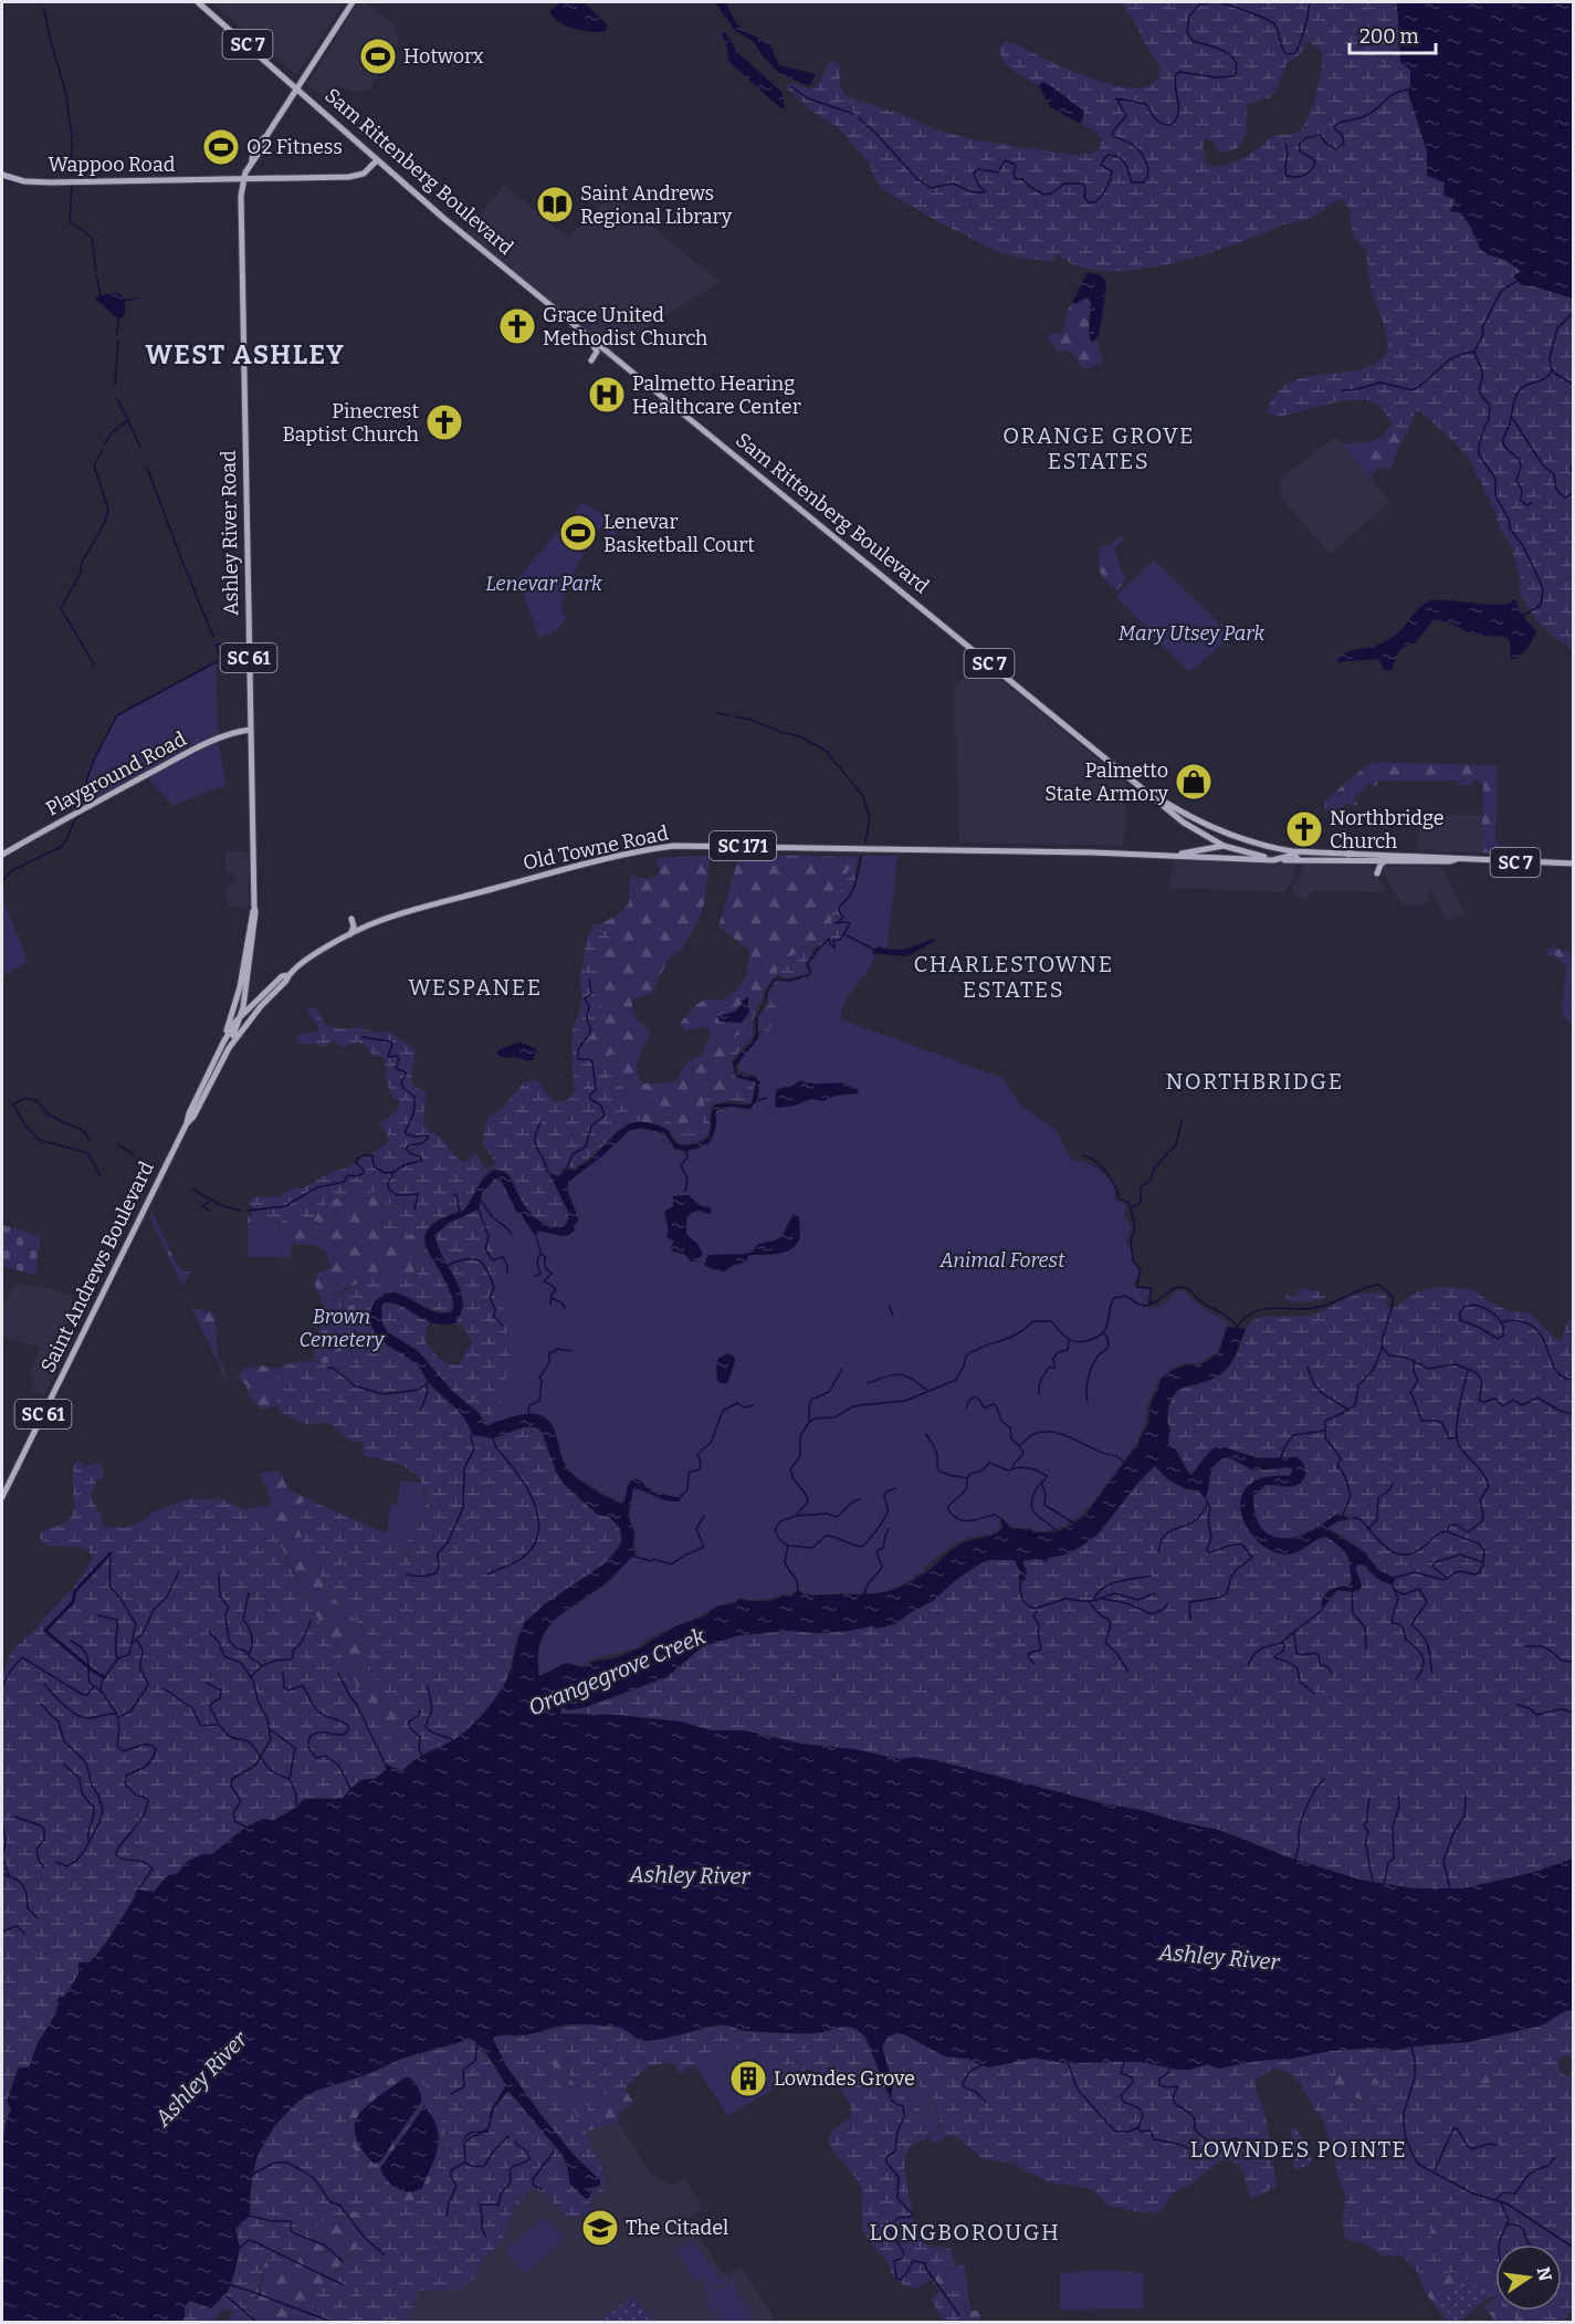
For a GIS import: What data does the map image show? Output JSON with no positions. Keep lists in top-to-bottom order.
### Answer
{
  "streets": {
    "main road": [
      "SC 7",
      "Wappoo Road",
      "Sam Rittenberg Boulevard",
      "Ashley River Road",
      "SC 61",
      "Playground Road",
      "SC 171",
      "Old Towne Road",
      "Saint Andrews Boulevard"
    ]
  },
  "crossings": [
    ["Wappoo Road", "Sam Rittenberg Boulevard"],
    ["Wappoo Road", "Ashley River Road"],
    ["Sam Rittenberg Boulevard", "Ashley River Road"],
    ["Sam Rittenberg Boulevard", "Old Towne Road"],
    ["Ashley River Road", "Playground Road"],
    ["Ashley River Road", "SC 171"],
    ["Ashley River Road", "Saint Andrews Boulevard"],
    ["SC 171", "Old Towne Road"],
    ["SC 171", "Saint Andrews Boulevard"],
    ["Old Towne Road", "Saint Andrews Boulevard"]
  ],
  "districts": [
    "WEST ASHLEY",
    "ORANGE GROVE ESTATES",
    "CHARLESTOWNE ESTATES",
    "WESPANEE",
    "NORTHBRIDGE",
    "LOWNDES POINTE",
    "LONGBOROUGH"
  ],
  "water": ["Orangegrove Creek", "Ashley River"],
  "parks": [
    "Lenevar Park",
    "Mary Utsey Park",
    "Animal Forest",
    "Brown Cemetery"
  ],
  "places": {
    "sports": ["Hotworx", "O2 Fitness", "Lenevar Basketball Court"],
    "library": ["Saint Andrews Regional Library"],
    "church": ["Grace United Methodist Church", "Pinecrest Baptist Church", "Northbridge Church"],
    "hospital": ["Palmetto Hearing Healthcare Center"],
    "shop": ["Palmetto State Armory"],
    "building": ["Lowndes Grove"],
    "school or university": ["The Citadel"]
  },
  "scale_bar": "200 m",
  "north": "right"
}
